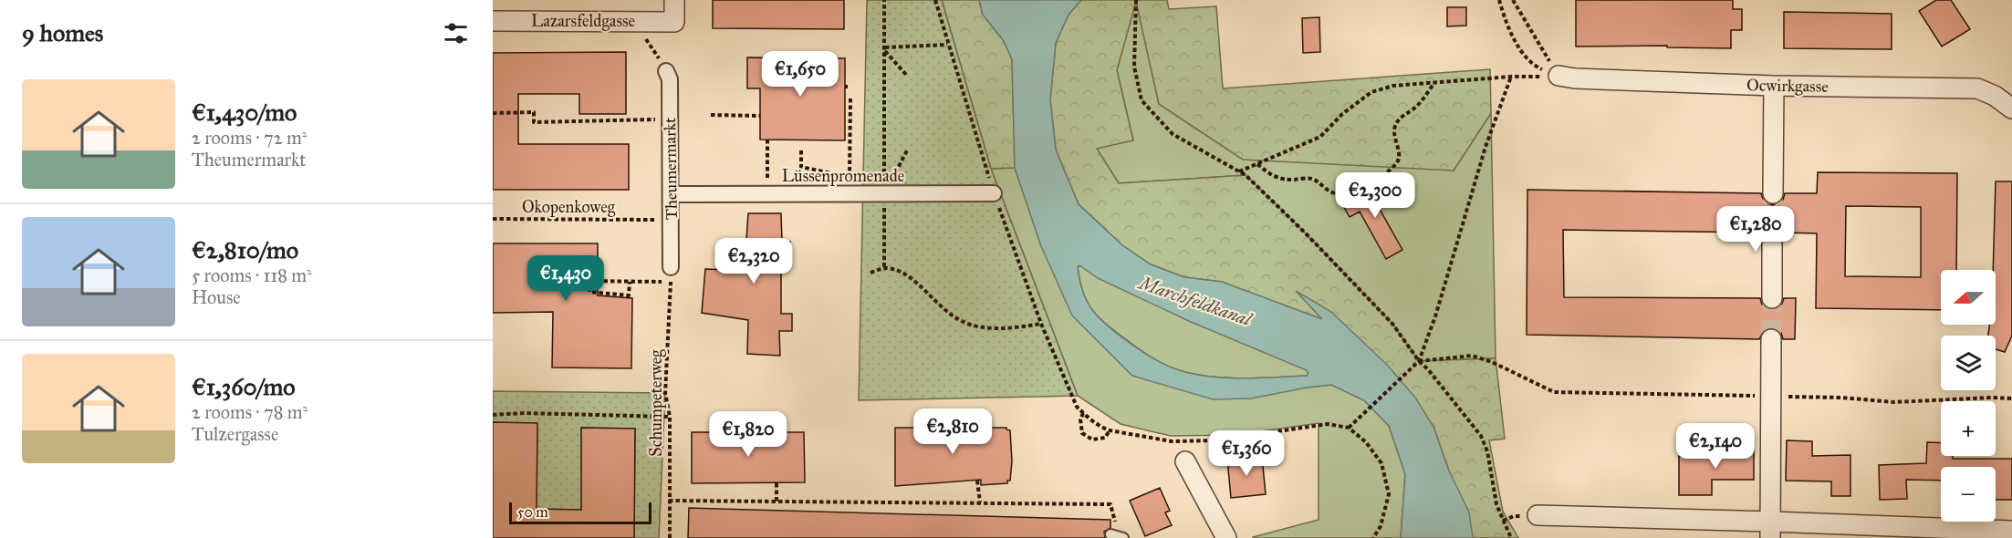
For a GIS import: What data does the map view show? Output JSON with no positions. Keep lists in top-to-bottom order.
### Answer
{
  "streets": {
    "street": [
      "Lazarsfeldgasse",
      "Ocwirkgasse",
      "Theumermarkt",
      "Lüssenpromenade"
    ],
    "path": ["Okopenkoweg", "Schumpeterweg"]
  },
  "crossings": [
    ["Theumermarkt", "Lüssenpromenade"],
    ["Theumermarkt", "Schumpeterweg"]
  ],
  "water": ["Marchfeldkanal"],
  "scale_bar": "50 m",
  "north": "left",
  "page": {
    "heading": "9 homes",
    "price": [
      "€1,650",
      "€2,300",
      "€1,280",
      "€2,320",
      "€1,430",
      "€2,810",
      "€1,820",
      "€2,140",
      "€1,360"
    ],
    "list": [
      {
        "name": "€1,430/mo",
        "note": "2 rooms · 72 m² · Theumermarkt"
      },
      {
        "name": "€2,810/mo",
        "note": "5 rooms · 118 m² · House"
      },
      {
        "name": "€1,360/mo",
        "note": "2 rooms · 78 m² · Tulzergasse"
      }
    ],
    "map_buttons": ["+", "−"],
    "scale": "50 m"
  }
}
